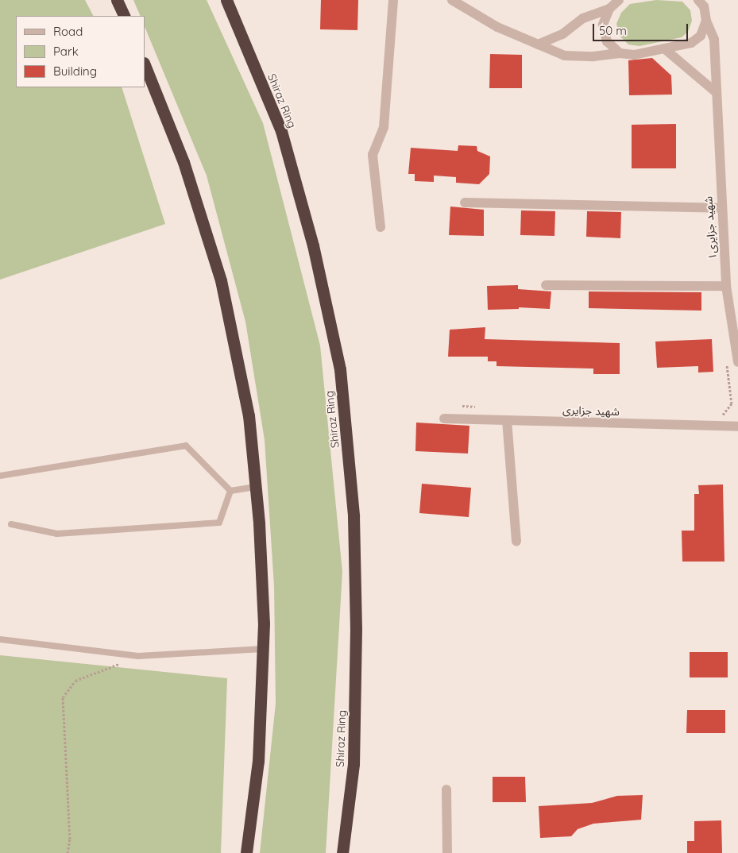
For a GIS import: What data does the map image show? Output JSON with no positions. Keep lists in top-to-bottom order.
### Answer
{
  "streets": {
    "highway": ["Shiraz Ring"],
    "street": ["شهید جزایری۱", "شهید جزایری"]
  },
  "legend": ["Road", "Park", "Building"],
  "scale_bar": "50 m"
}
